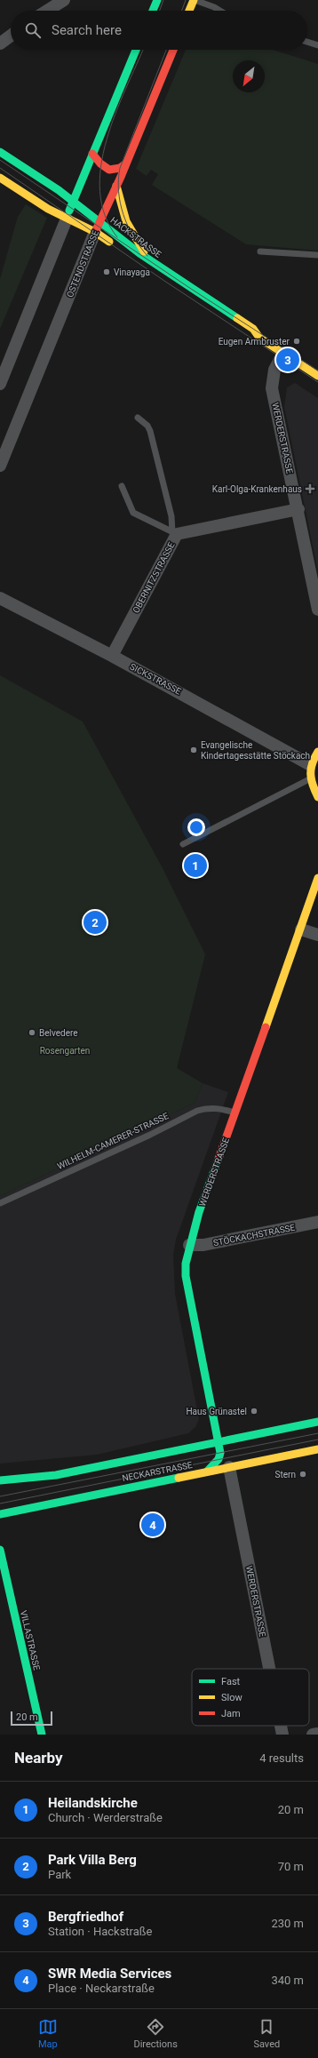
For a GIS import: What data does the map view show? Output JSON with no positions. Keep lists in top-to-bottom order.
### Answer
{
  "streets": {
    "street": [
      "HACKSTRASSE",
      "OSTENDSTRASSE",
      "WERDERSTRASSE",
      "OBERNITZSTRASSE",
      "SICKSTRASSE",
      "STÖCKACHSTRASSE",
      "NECKARSTRASSE",
      "VILLASTRASSE"
    ],
    "lane": ["WILHELM-CAMERER-STRASSE"]
  },
  "crossings": [
    ["HACKSTRASSE", "OSTENDSTRASSE"],
    ["HACKSTRASSE", "WERDERSTRASSE"],
    ["WERDERSTRASSE", "OBERNITZSTRASSE"],
    ["WERDERSTRASSE", "WILHELM-CAMERER-STRASSE"],
    ["WERDERSTRASSE", "STÖCKACHSTRASSE"],
    ["WERDERSTRASSE", "NECKARSTRASSE"],
    ["OBERNITZSTRASSE", "SICKSTRASSE"]
  ],
  "parks": ["Rosengarten"],
  "places": {
    "other": [
      "Vinayaga",
      "Eugen Armbruster",
      "Evangelische Kindertagesstätte Stöckach",
      "Belvedere",
      "Haus Grünastel",
      "Stern"
    ],
    "health": ["Karl-Olga-Krankenhaus"]
  },
  "legend": ["Fast", "Slow", "Jam"],
  "scale_bar": "20 m",
  "north": "bottom left",
  "page": {
    "search": "Search here",
    "pins": [
      "3",
      "1",
      "2",
      "4"
    ],
    "scale": "20 m",
    "heading": ["Nearby", "4 results"],
    "list": [
      {
        "mark": "1",
        "name": "Heilandskirche",
        "note": "Church · Werderstraße",
        "value": "20 m"
      },
      {
        "mark": "2",
        "name": "Park Villa Berg",
        "note": "Park",
        "value": "70 m"
      },
      {
        "mark": "3",
        "name": "Bergfriedhof",
        "note": "Station · Hackstraße",
        "value": "230 m"
      },
      {
        "mark": "4",
        "name": "SWR Media Services",
        "note": "Place · Neckarstraße",
        "value": "340 m"
      }
    ],
    "nav": ["Map", "Directions", "Saved"]
  }
}
